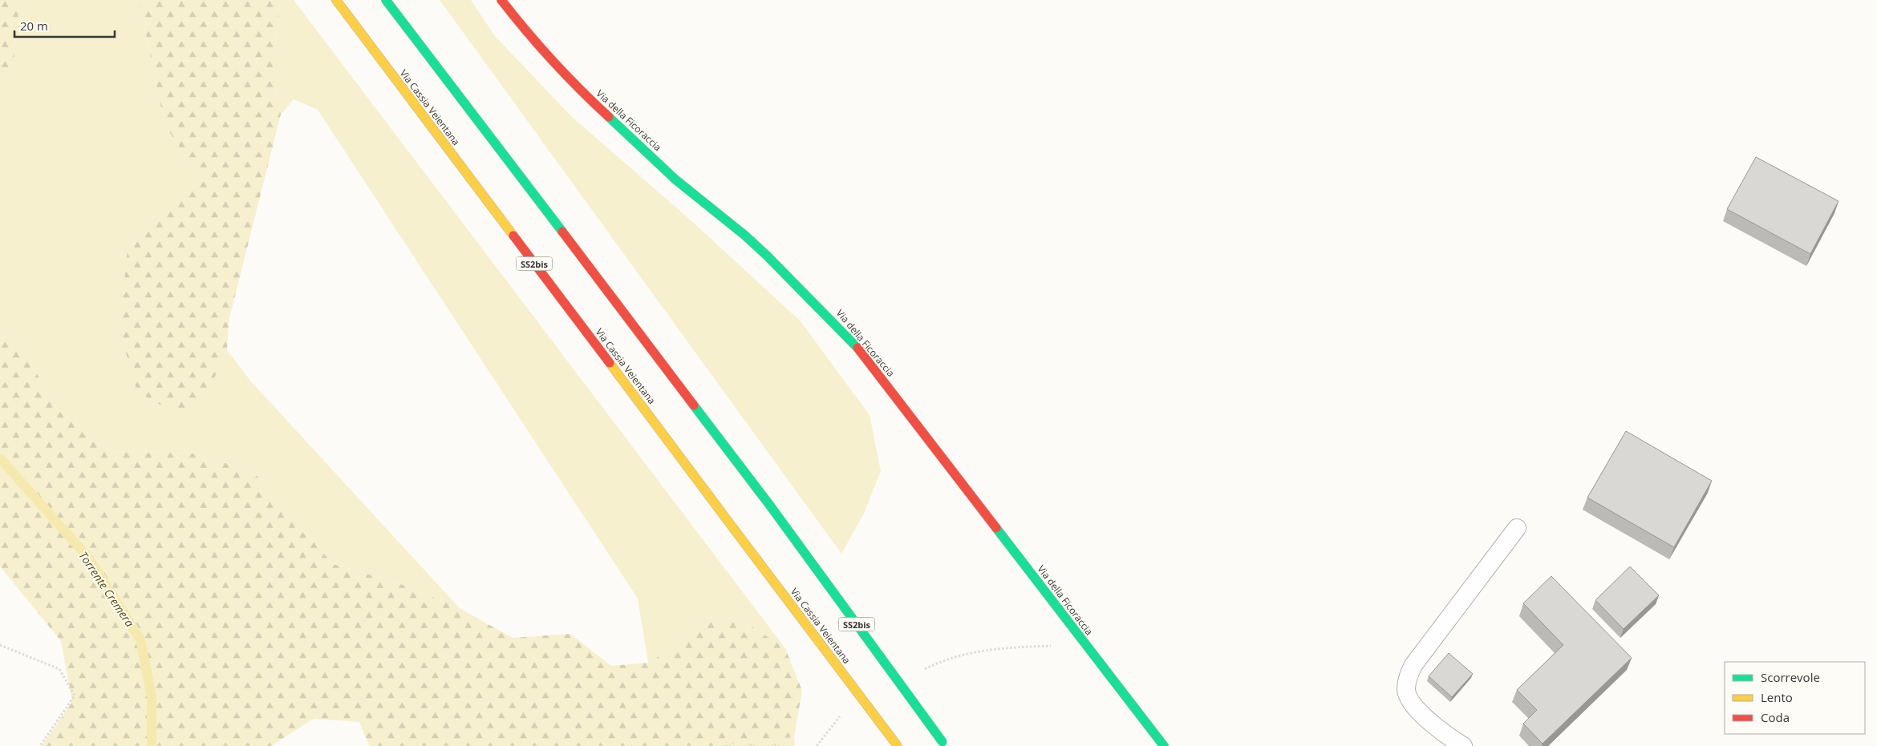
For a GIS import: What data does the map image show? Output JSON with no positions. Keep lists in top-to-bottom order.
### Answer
{
  "streets": {
    "main road": ["Via Cassia Veientana", "Via della Ficoraccia", "SS2bis"]
  },
  "water": ["Torrente Cremera"],
  "legend": ["Scorrevole", "Lento", "Coda"],
  "scale_bar": "20 m"
}
